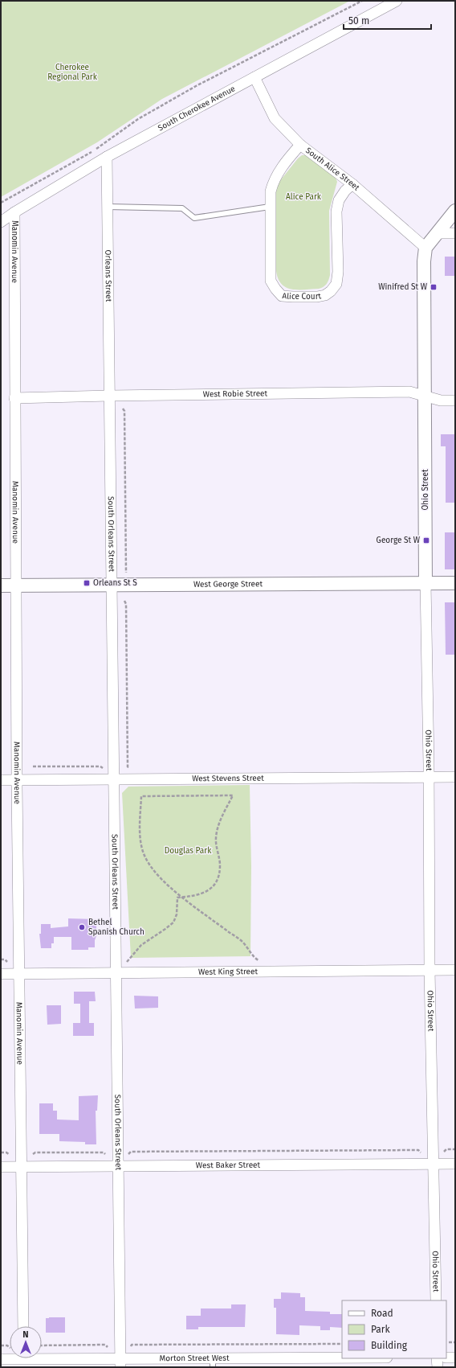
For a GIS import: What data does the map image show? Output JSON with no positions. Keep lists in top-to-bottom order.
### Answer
{
  "streets": {
    "street": [
      "South Cherokee Avenue",
      "South Alice Street",
      "Manomin Avenue",
      "Orleans Street",
      "Alice Court",
      "West Robie Street",
      "Ohio Street",
      "South Orleans Street",
      "West George Street",
      "West Stevens Street",
      "West King Street",
      "West Baker Street",
      "Morton Street West"
    ]
  },
  "crossings": [
    ["South Cherokee Avenue", "South Alice Street"],
    ["South Cherokee Avenue", "Manomin Avenue"],
    ["South Cherokee Avenue", "Orleans Street"],
    ["South Alice Street", "Alice Court"],
    ["South Alice Street", "Ohio Street"],
    ["Manomin Avenue", "West Robie Street"],
    ["Manomin Avenue", "West George Street"],
    ["Manomin Avenue", "West Stevens Street"],
    ["Manomin Avenue", "West King Street"],
    ["Manomin Avenue", "West Baker Street"],
    ["Orleans Street", "West Robie Street"],
    ["Orleans Street", "South Orleans Street"],
    ["West Robie Street", "Ohio Street"],
    ["West Robie Street", "South Orleans Street"],
    ["Ohio Street", "West George Street"],
    ["Ohio Street", "West Stevens Street"],
    ["Ohio Street", "West King Street"],
    ["Ohio Street", "West Baker Street"],
    ["South Orleans Street", "West George Street"],
    ["South Orleans Street", "West Stevens Street"],
    ["South Orleans Street", "West King Street"],
    ["South Orleans Street", "West Baker Street"],
    ["South Orleans Street", "Morton Street West"]
  ],
  "parks": ["Cherokee Regional Park", "Alice Park", "Douglas Park"],
  "places": {
    "transit": ["Winifred St W", "George St W", "Orleans St S"],
    "other": ["Bethel Spanish Church"]
  },
  "legend": ["Road", "Park", "Building"],
  "scale_bar": "50 m",
  "north": "top"
}
